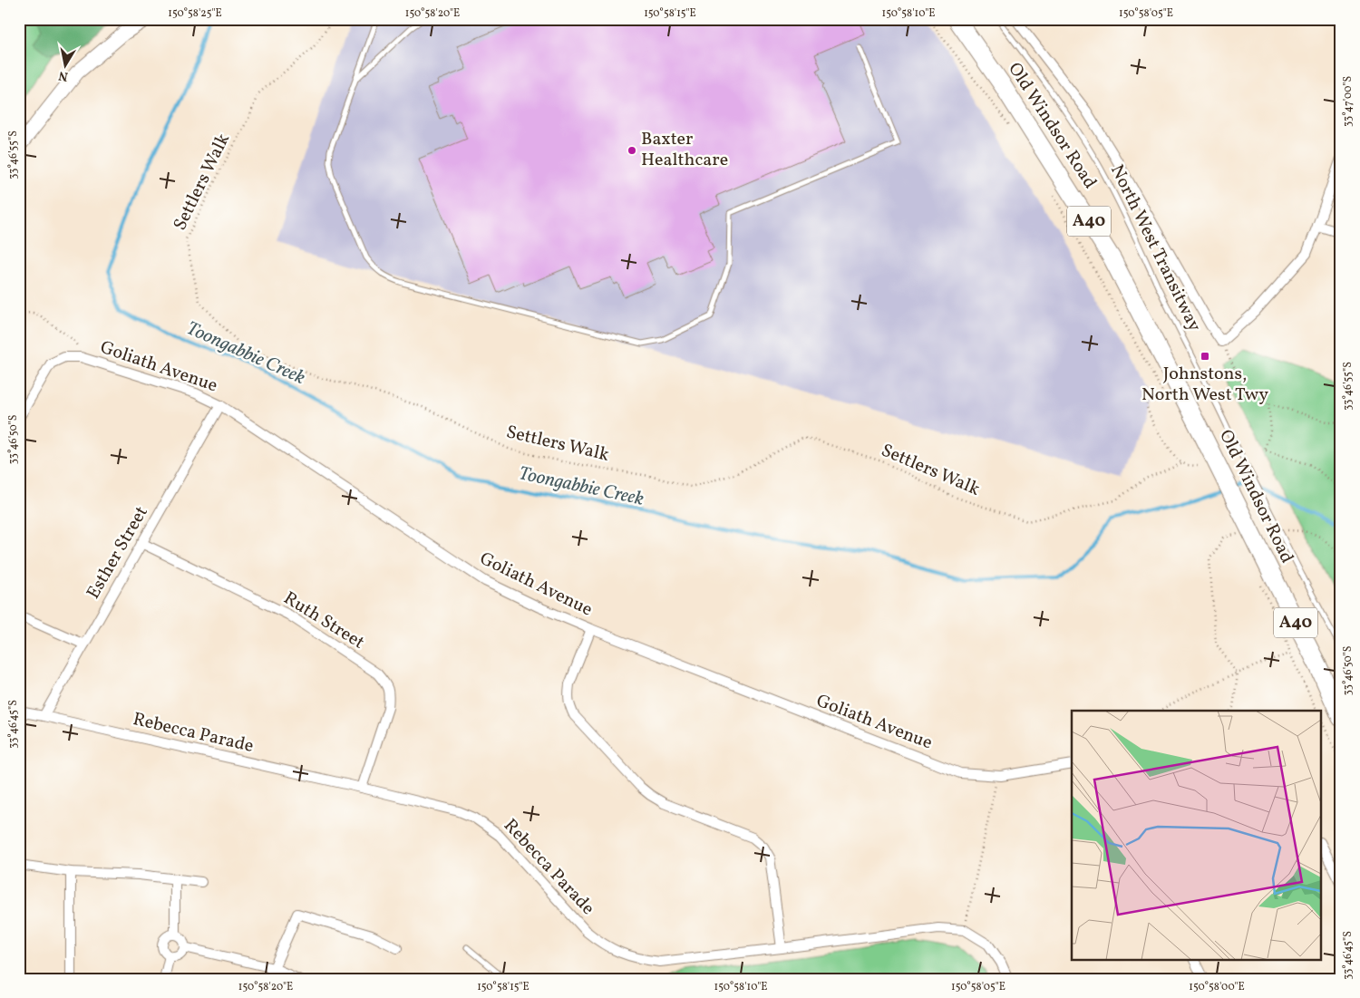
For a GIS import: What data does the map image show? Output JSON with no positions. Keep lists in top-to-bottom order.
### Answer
{
  "streets": {
    "highway": ["Old Windsor Road", "A40"],
    "street": [
      "Goliath Avenue",
      "Esther Street",
      "Ruth Street",
      "Rebecca Parade"
    ],
    "lane": ["North West Transitway"],
    "path": ["Settlers Walk"]
  },
  "crossings": [
    ["Goliath Avenue", "Esther Street"],
    ["Esther Street", "Ruth Street"],
    ["Esther Street", "Rebecca Parade"],
    ["Ruth Street", "Rebecca Parade"]
  ],
  "water": ["Toongabbie Creek"],
  "places": {
    "other": ["Baxter Healthcare"],
    "transit": ["Johnstons, North West Twy"]
  },
  "north": "bottom",
  "coordinates": [
    "150°58'25\"E",
    "150°58'20\"E",
    "150°58'15\"E",
    "150°58'10\"E",
    "150°58'05\"E",
    "33°47'00\"S",
    "33°46'55\"S",
    "33°46'50\"S",
    "33°46'45\"S",
    "150°58'00\"E"
  ]
}
